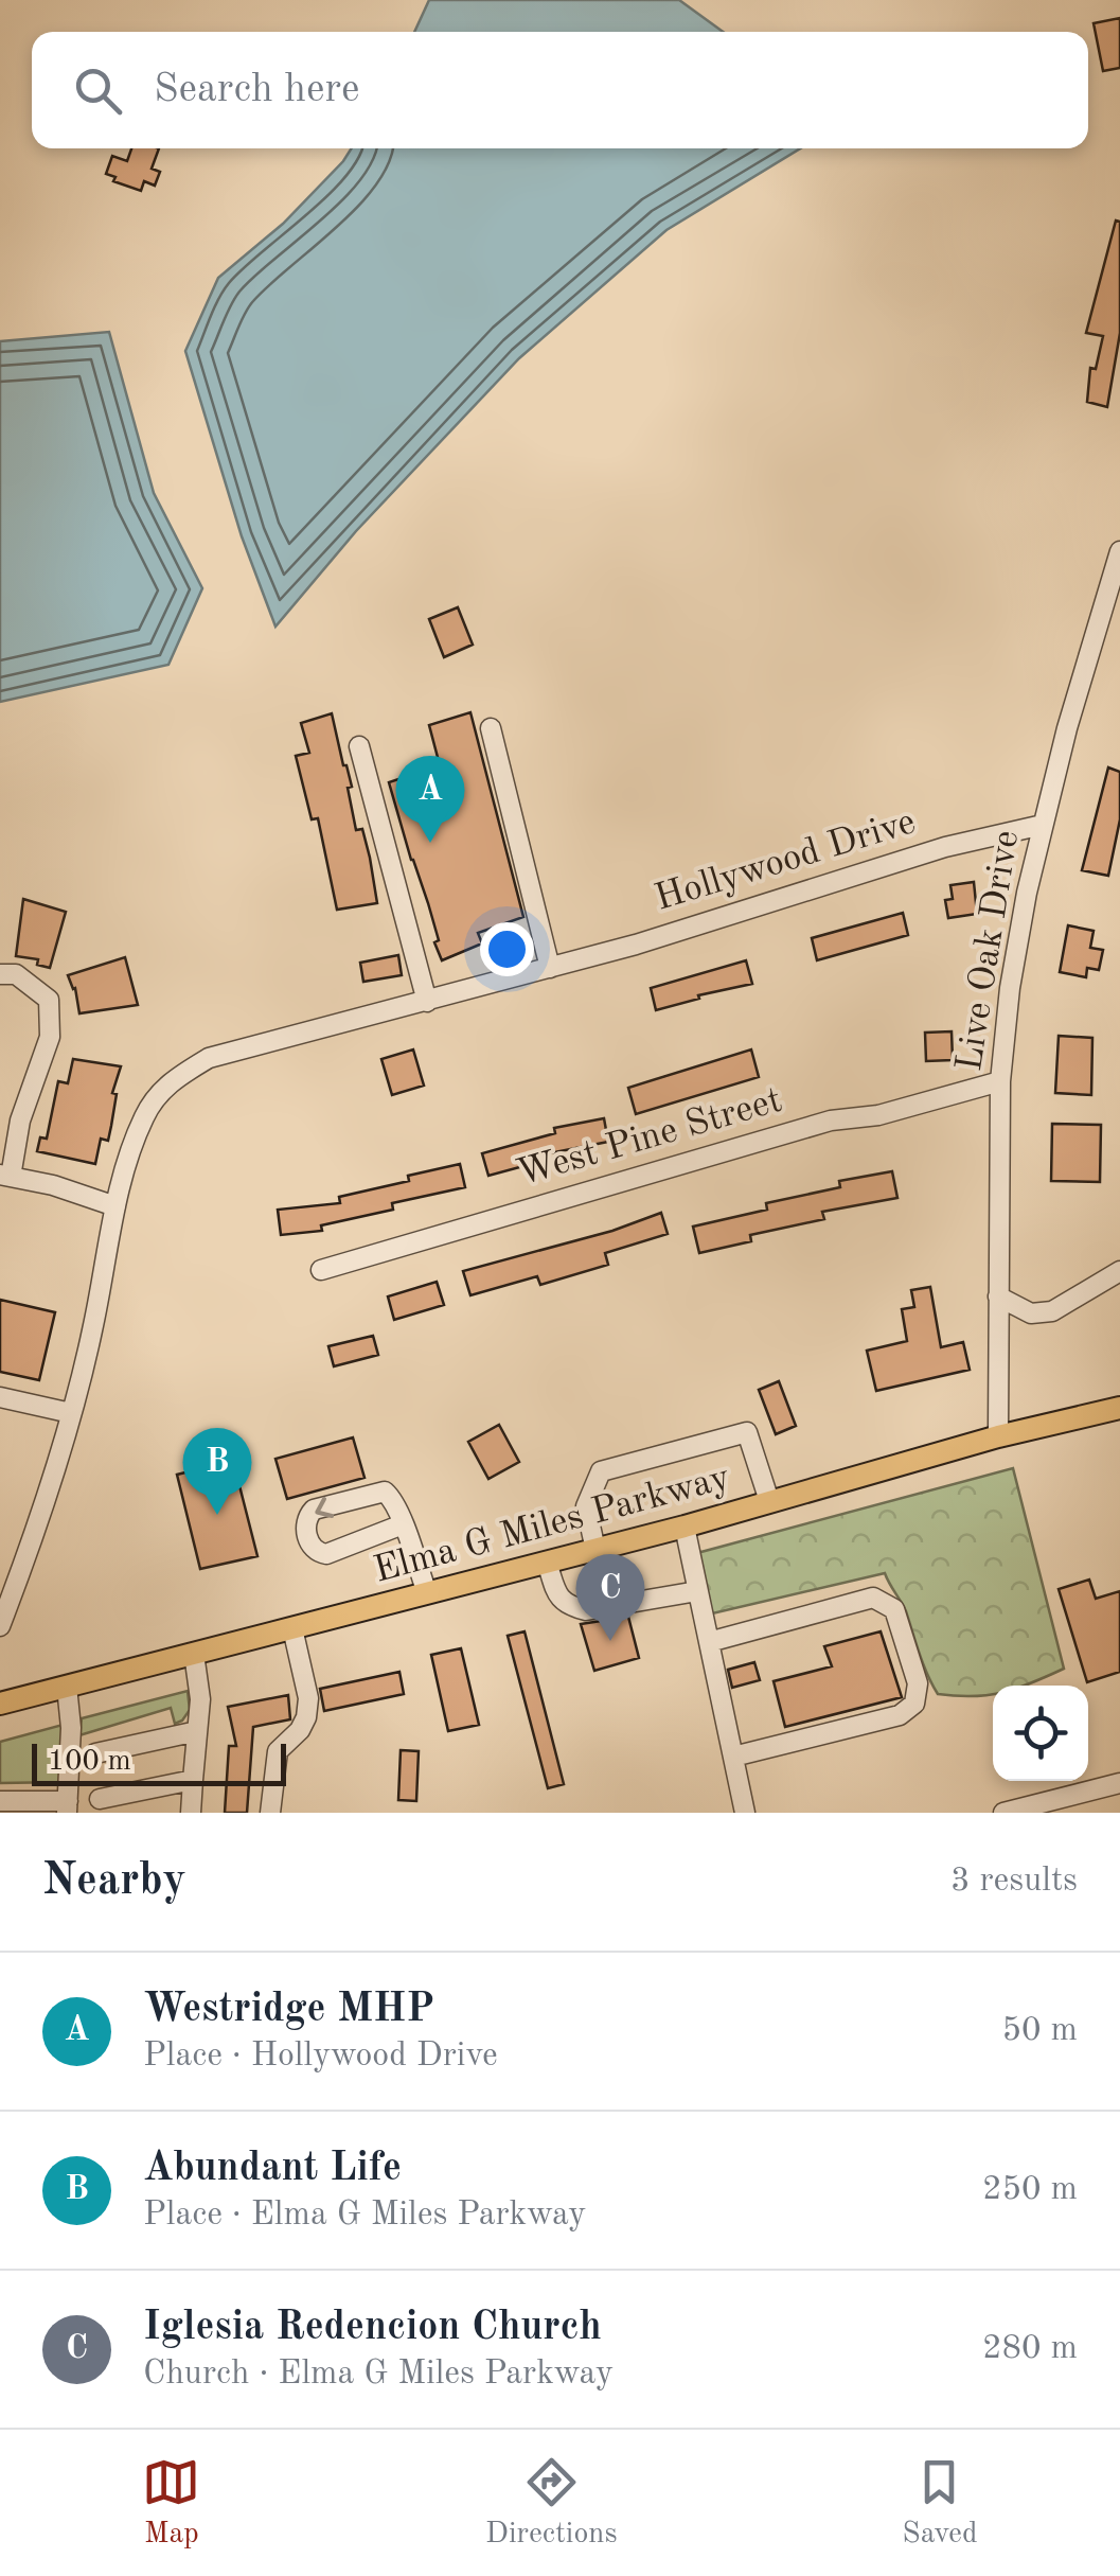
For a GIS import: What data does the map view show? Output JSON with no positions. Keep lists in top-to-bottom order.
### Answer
{
  "streets": {
    "main road": ["Elma G Miles Parkway"],
    "street": ["Hollywood Drive", "Live Oak Drive", "West Pine Street"]
  },
  "crossings": [
    ["Hollywood Drive", "Live Oak Drive"],
    ["Live Oak Drive", "West Pine Street"],
    ["Live Oak Drive", "Elma G Miles Parkway"]
  ],
  "scale_bar": "100 m",
  "page": {
    "search": "Search here",
    "pins": ["A", "B", "C"],
    "scale": "100 m",
    "heading": ["Nearby", "3 results"],
    "list": [
      {
        "mark": "A",
        "name": "Westridge MHP",
        "note": "Place · Hollywood Drive",
        "value": "50 m"
      },
      {
        "mark": "B",
        "name": "Abundant Life",
        "note": "Place · Elma G Miles Parkway",
        "value": "250 m"
      },
      {
        "mark": "C",
        "name": "Iglesia Redencion Church",
        "note": "Church · Elma G Miles Parkway",
        "value": "280 m"
      }
    ],
    "nav": ["Map", "Directions", "Saved"]
  }
}
